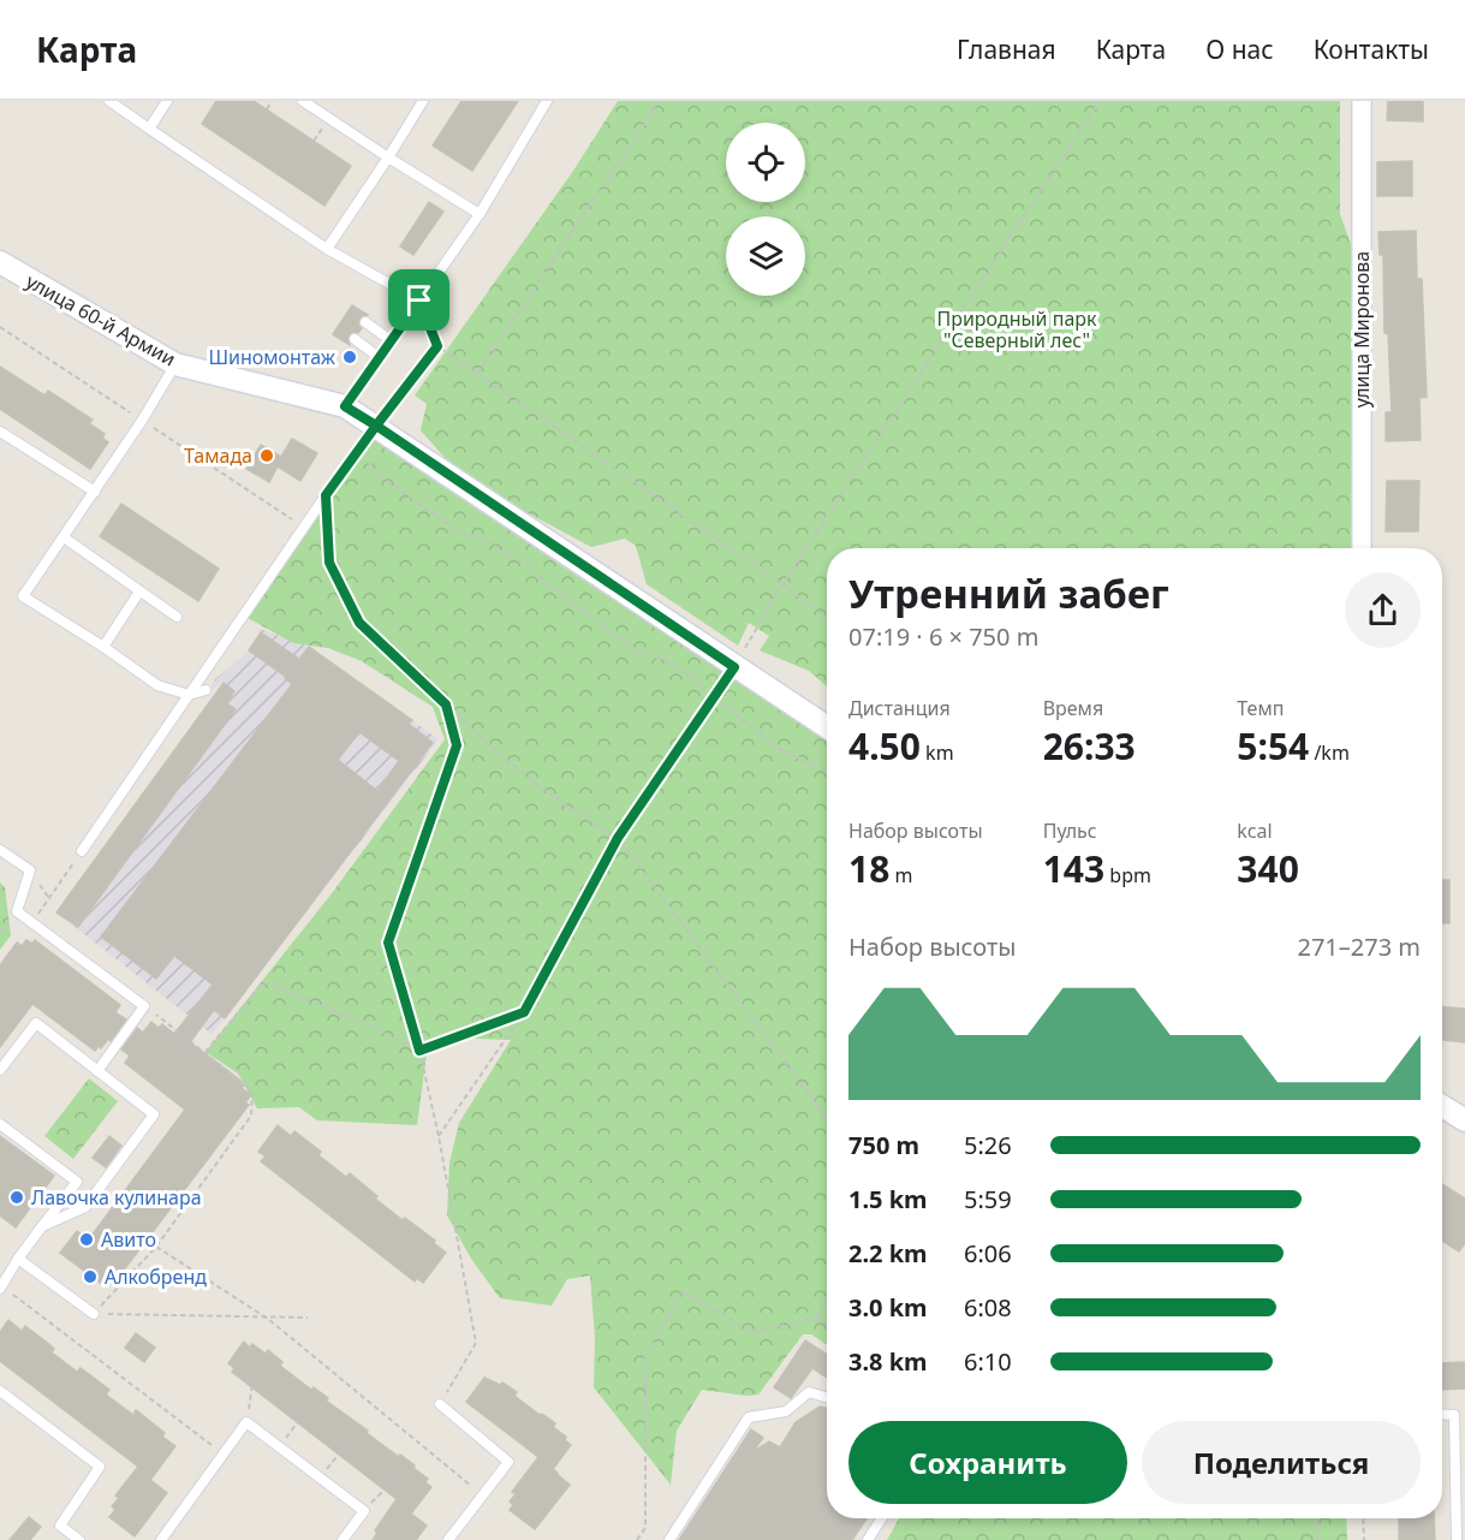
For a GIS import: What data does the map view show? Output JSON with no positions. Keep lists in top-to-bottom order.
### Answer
{
  "streets": {
    "street": ["улица 60-й Армии", "улица Миронова"]
  },
  "parks": ["Природный парк \"Северный лес\""],
  "places": [
    "Шиномонтаж",
    "Тамада",
    "Лавочка кулинара",
    "Авито",
    "Алкобренд"
  ],
  "page": {
    "header": "Карта",
    "nav": [
      "Главная",
      "Карта",
      "О нас",
      "Контакты"
    ],
    "heading": ["Утренний забег", "07:19 · 6 × 750 m"],
    "stats": [
      ["Дистанция", "4.50 km"],
      ["Время", "26:33"],
      ["Темп", "5:54 /km"],
      ["Набор высоты", "18 m"],
      ["Пульс", "143 bpm"],
      ["kcal", "340"]
    ],
    "chart": ["Набор высоты", "271–273 m"],
    "list": [
      {
        "name": "750 m",
        "note": "5:26"
      },
      {
        "name": "1.5 km",
        "note": "5:59"
      },
      {
        "name": "2.2 km",
        "note": "6:06"
      },
      {
        "name": "3.0 km",
        "note": "6:08"
      },
      {
        "name": "3.8 km",
        "note": "6:10"
      }
    ],
    "buttons": ["Сохранить", "Поделиться"]
  }
}
